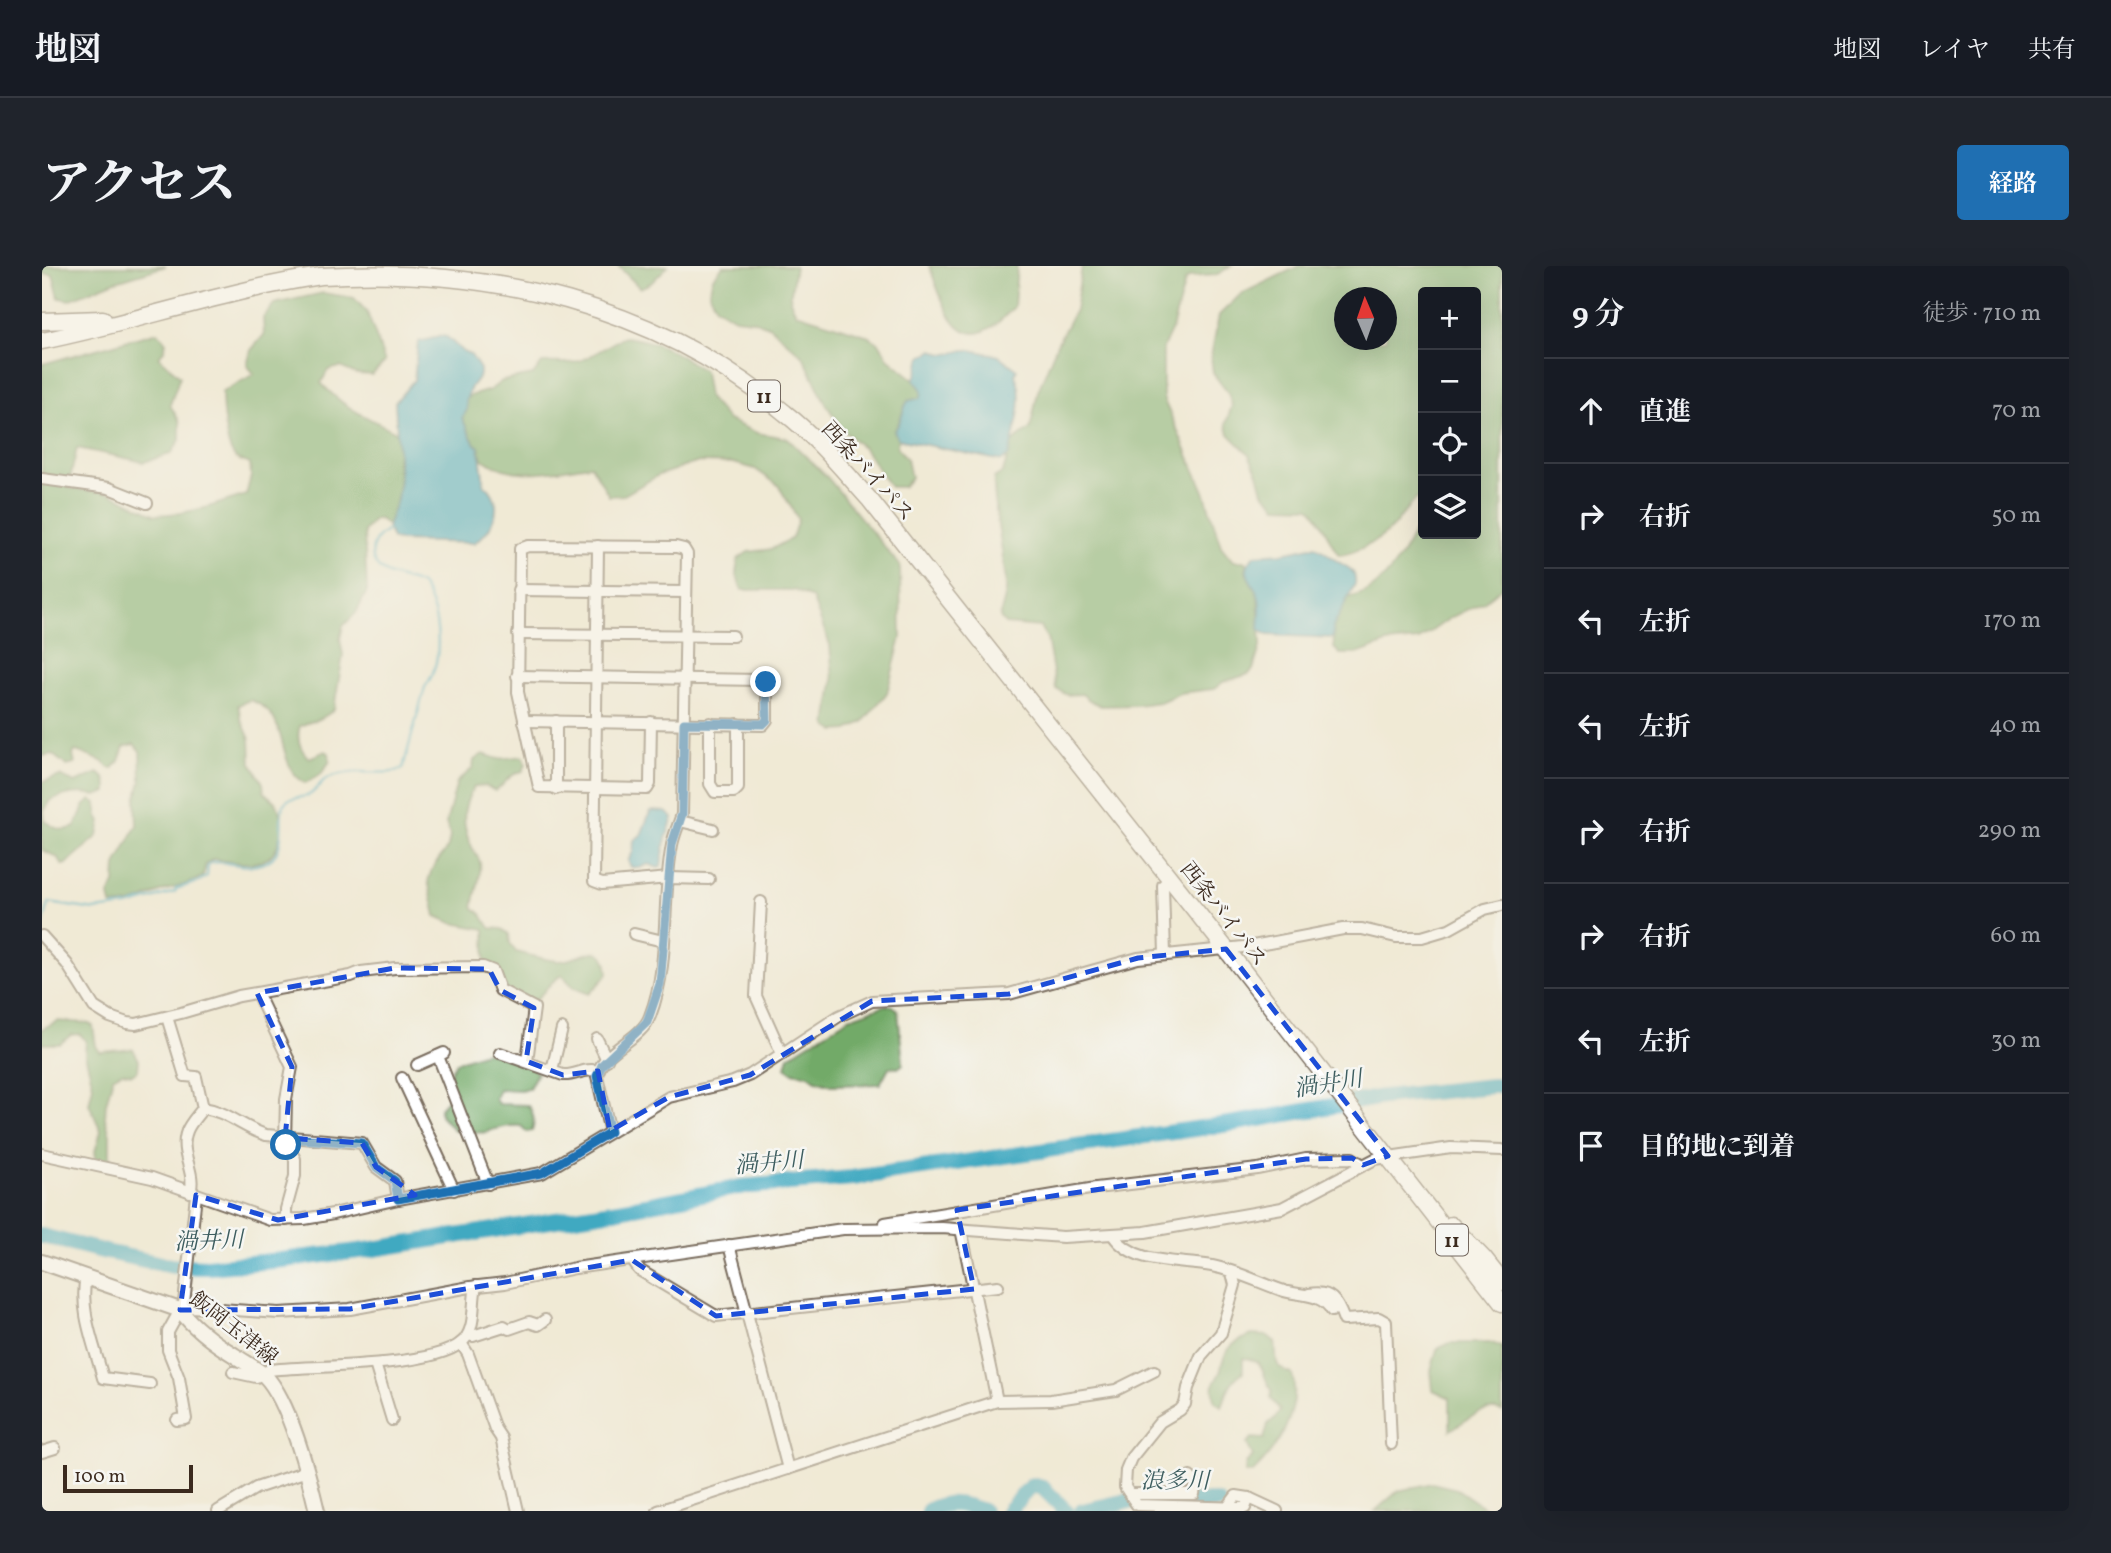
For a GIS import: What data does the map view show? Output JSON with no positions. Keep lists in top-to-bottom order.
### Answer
{
  "streets": {
    "highway": ["11", "西条バイパス"],
    "main road": ["飯岡玉津線"]
  },
  "crossings": [
    ["11", "西条バイパス"]
  ],
  "water": ["渦井川", "浪多川"],
  "scale_bar": "100 m",
  "north": "top",
  "page": {
    "header": "地図",
    "nav": ["地図", "レイヤ", "共有"],
    "title": "アクセス",
    "buttons": "経路",
    "heading": ["9 分", "徒歩 · 710 m"],
    "map_buttons": ["+", "−"],
    "list": [
      ["直進", "70 m"],
      ["右折", "50 m"],
      ["左折", "170 m"],
      ["左折", "40 m"],
      ["右折", "290 m"],
      ["右折", "60 m"],
      ["左折", "30 m"],
      "目的地に到着"
    ],
    "scale": "100 m"
  }
}
